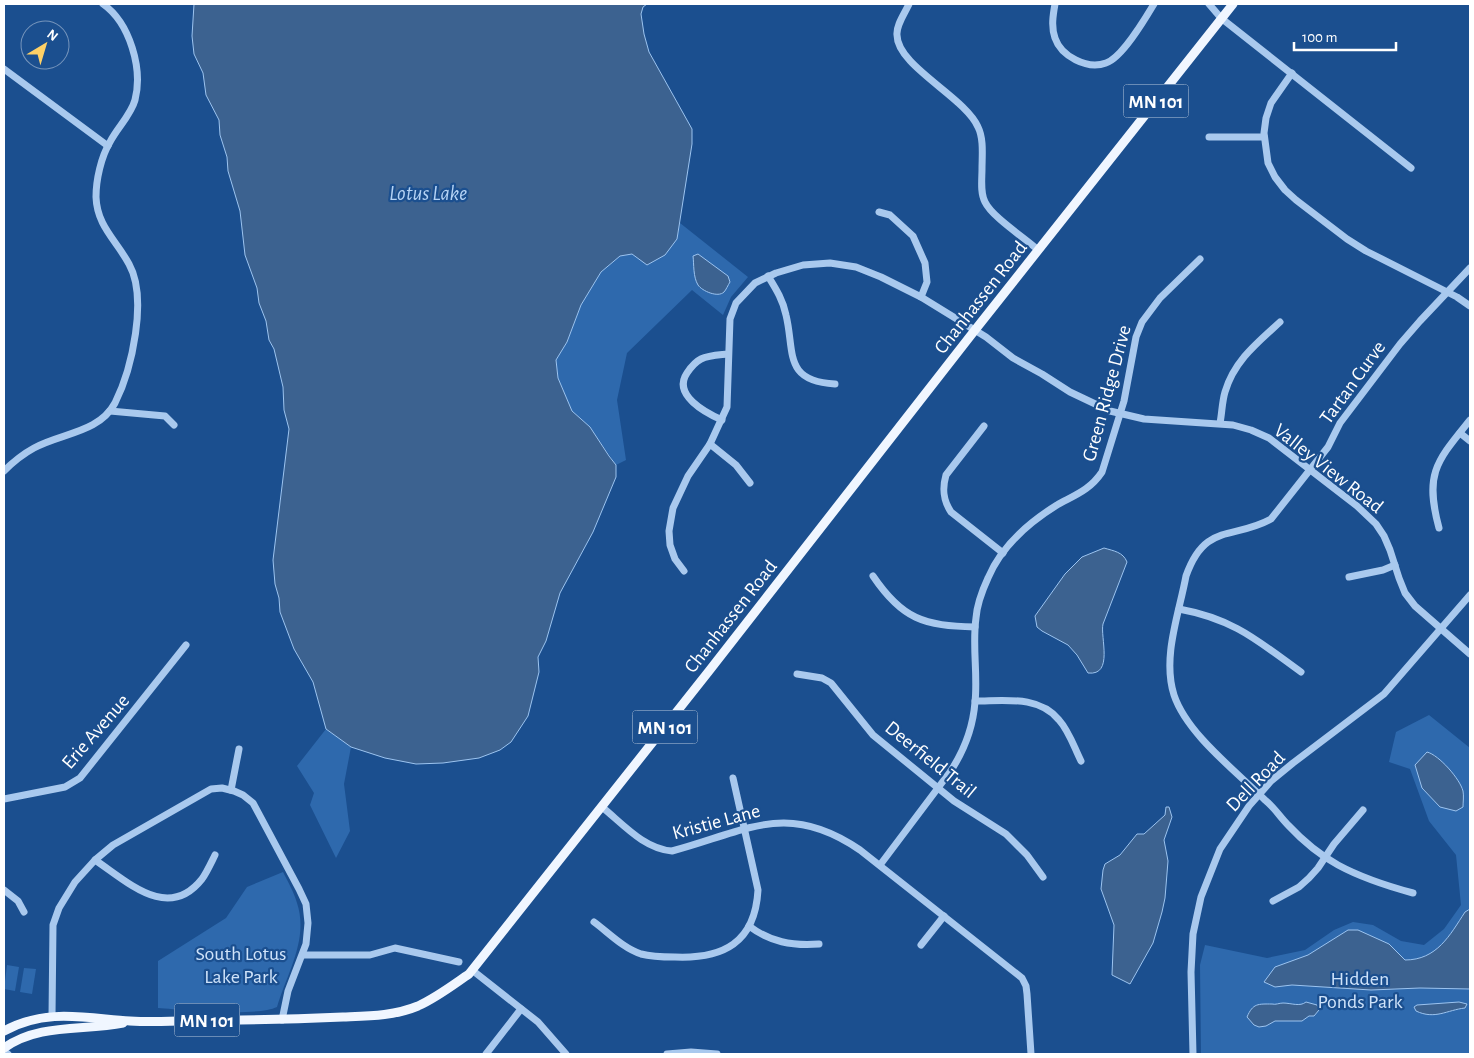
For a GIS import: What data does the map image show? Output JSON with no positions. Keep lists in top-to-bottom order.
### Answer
{
  "streets": {
    "main road": ["MN 101", "Chanhassen Road"],
    "street": [
      "Tartan Curve",
      "Green Ridge Drive",
      "Valley View Road",
      "Erie Avenue",
      "Deerfield Trail",
      "Dell Road",
      "Kristie Lane"
    ]
  },
  "crossings": [
    ["Chanhassen Road", "Valley View Road"],
    ["Chanhassen Road", "Kristie Lane"],
    ["Tartan Curve", "Valley View Road"],
    ["Tartan Curve", "Dell Road"],
    ["Green Ridge Drive", "Valley View Road"],
    ["Green Ridge Drive", "Deerfield Trail"],
    ["Green Ridge Drive", "Kristie Lane"],
    ["Valley View Road", "Dell Road"]
  ],
  "water": ["Lotus Lake"],
  "parks": ["South Lotus Lake Park", "Hidden Ponds Park"],
  "scale_bar": "100 m",
  "north": "top right"
}
